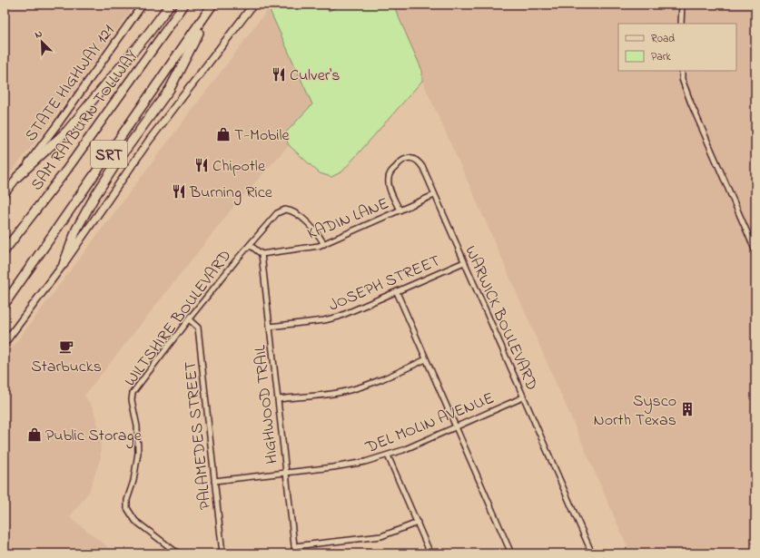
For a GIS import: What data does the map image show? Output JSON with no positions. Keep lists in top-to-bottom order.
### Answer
{
  "streets": {
    "highway": ["SAM RAYBURN TOLLWAY", "SRT"],
    "main road": ["STATE HIGHWAY 121"],
    "street": [
      "KADIN LANE",
      "JOSEPH STREET",
      "WILTSHIRE BOULEVARD",
      "WARWICK BOULEVARD",
      "HIGHWOOD TRAIL",
      "DEL MOLIN AVENUE",
      "PALAMEDES STREET"
    ]
  },
  "crossings": [
    ["KADIN LANE", "WILTSHIRE BOULEVARD"],
    ["KADIN LANE", "WARWICK BOULEVARD"],
    ["KADIN LANE", "HIGHWOOD TRAIL"],
    ["JOSEPH STREET", "WARWICK BOULEVARD"],
    ["JOSEPH STREET", "HIGHWOOD TRAIL"],
    ["WILTSHIRE BOULEVARD", "PALAMEDES STREET"],
    ["WARWICK BOULEVARD", "DEL MOLIN AVENUE"],
    ["HIGHWOOD TRAIL", "DEL MOLIN AVENUE"],
    ["DEL MOLIN AVENUE", "PALAMEDES STREET"]
  ],
  "places": {
    "restaurant": ["Culver's", "Chipotle", "Burning Rice"],
    "shop": ["T-Mobile", "Public Storage"],
    "cafe": ["Starbucks"],
    "building": ["Sysco North Texas"]
  },
  "legend": ["Road", "Park"],
  "north": "top left"
}
